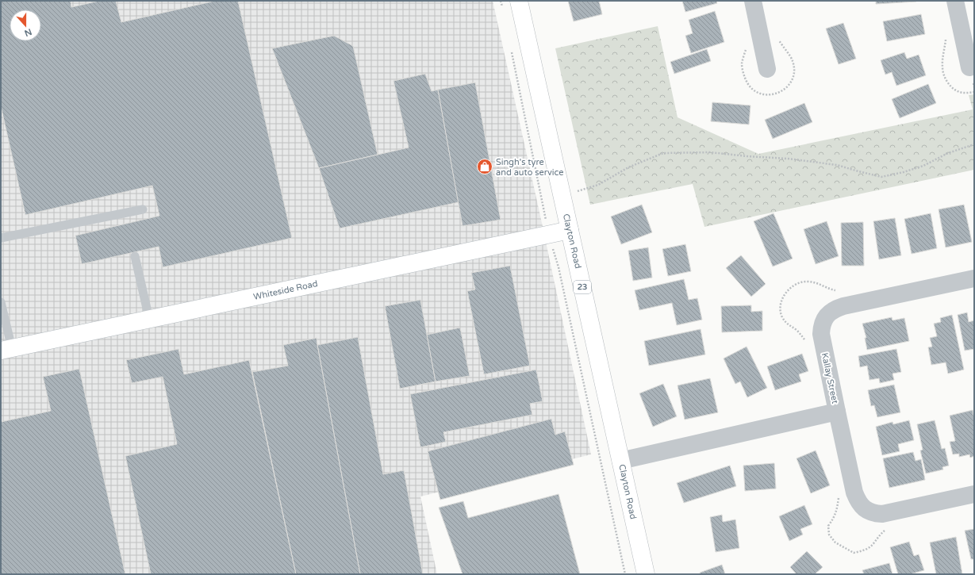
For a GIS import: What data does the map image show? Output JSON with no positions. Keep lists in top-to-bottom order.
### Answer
{
  "streets": {
    "main road": ["Clayton Road", "23", "Whiteside Road"],
    "street": ["Kallay Street"]
  },
  "crossings": [
    ["Clayton Road", "Whiteside Road"],
    ["Clayton Road", "Kallay Street"]
  ],
  "places": {
    "shop": ["Singh's tyre and auto service"]
  },
  "north": "bottom"
}
